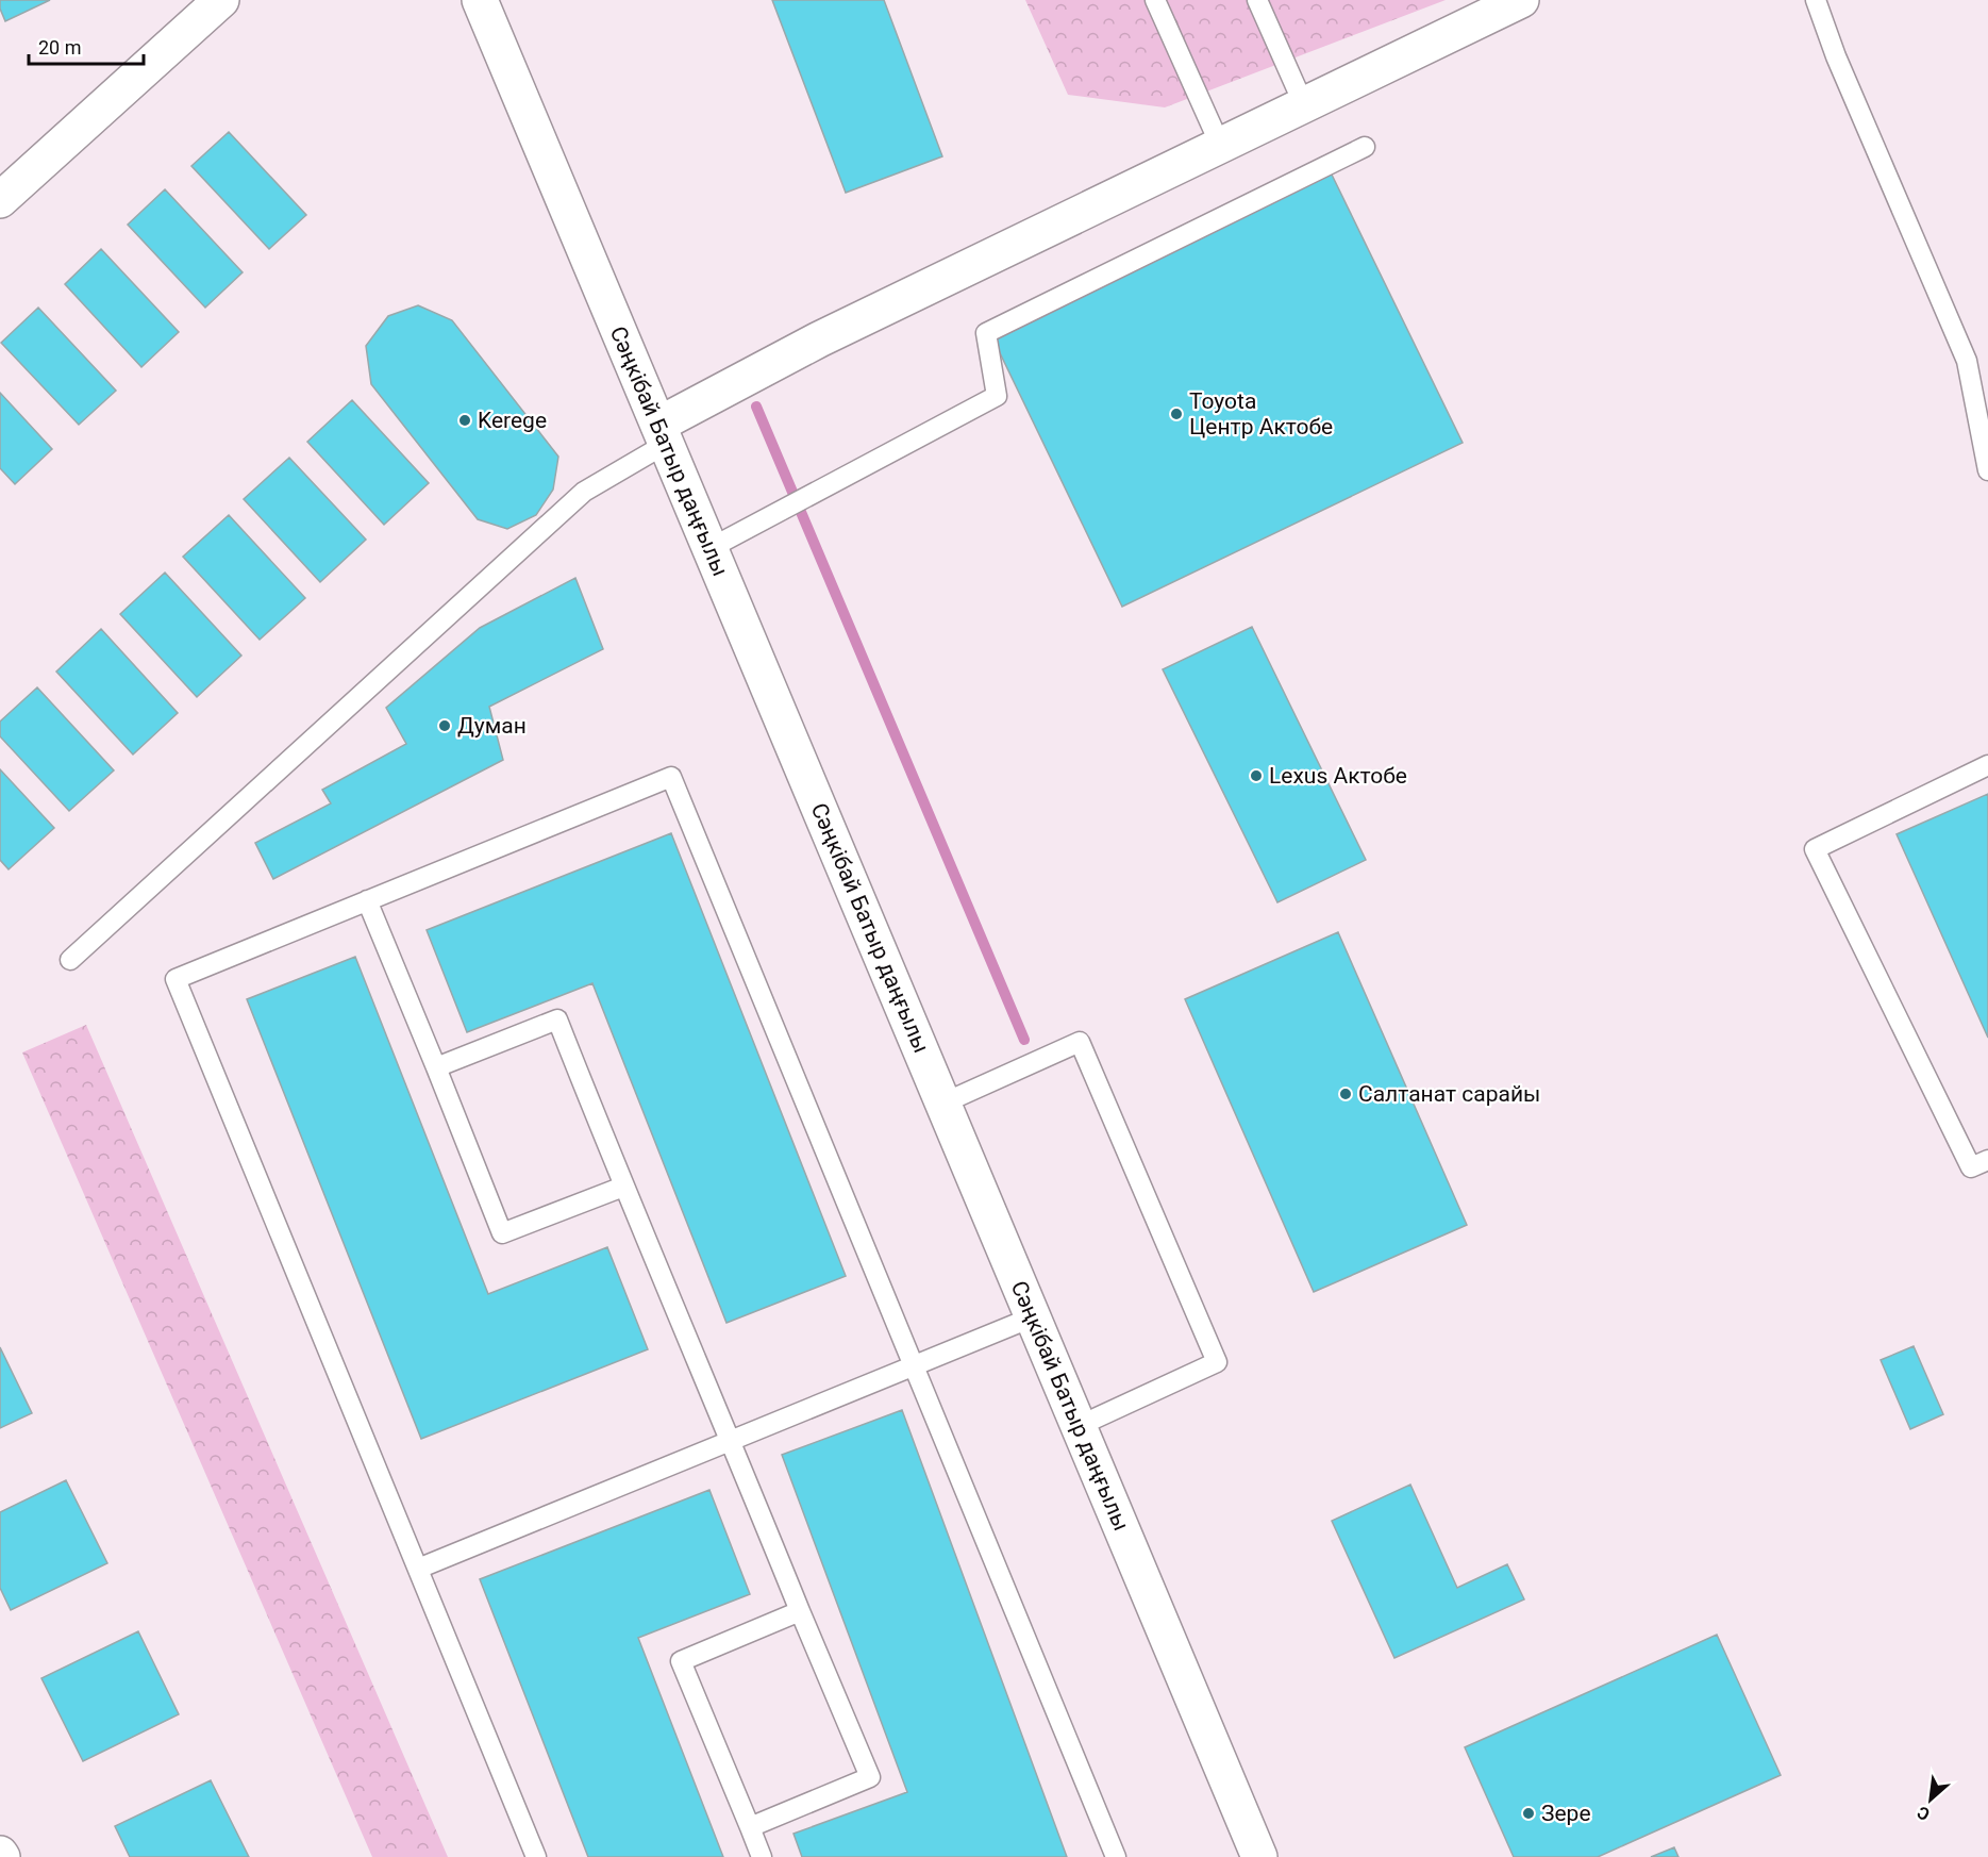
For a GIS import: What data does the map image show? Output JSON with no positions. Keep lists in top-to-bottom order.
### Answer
{
  "streets": {
    "main road": ["Сәңкібай Батыр даңғылы"]
  },
  "places": [
    "Toyota Центр Актобе",
    "Kerege",
    "Думан",
    "Lexus Актобе",
    "Салтанат сарайы",
    "Зере"
  ],
  "scale_bar": "20 m",
  "north": "bottom left"
}
